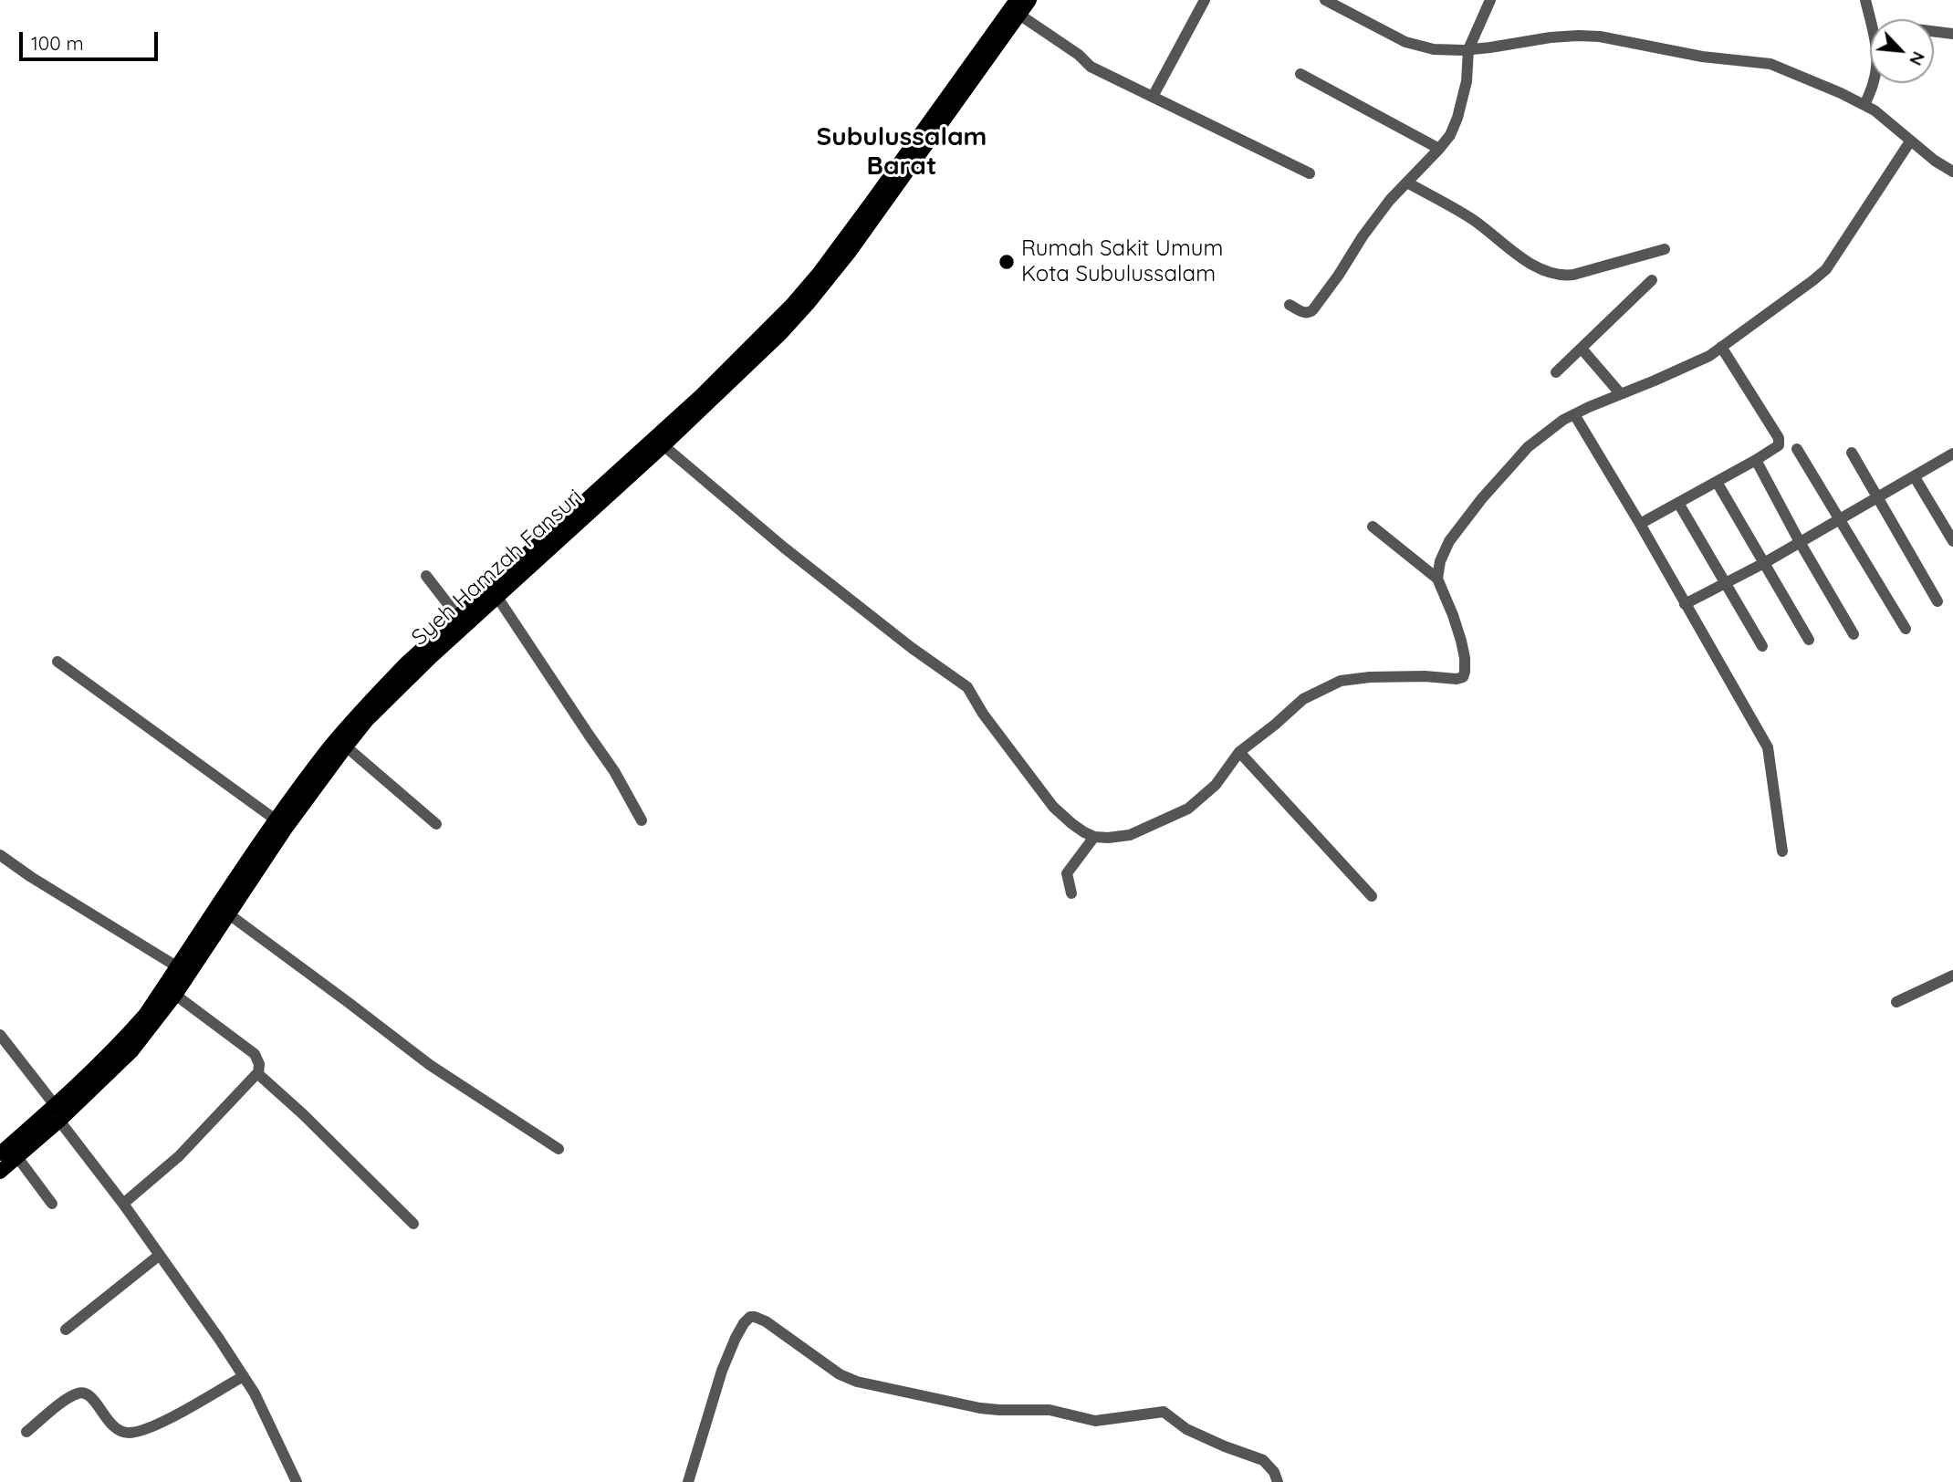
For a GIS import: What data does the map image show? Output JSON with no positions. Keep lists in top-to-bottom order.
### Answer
{
  "streets": {
    "main road": ["Syeh Hamzah Fansuri"]
  },
  "districts": ["Subulussalam Barat"],
  "places": ["Rumah Sakit Umum Kota Subulussalam"],
  "scale_bar": "100 m",
  "north": "bottom right"
}
